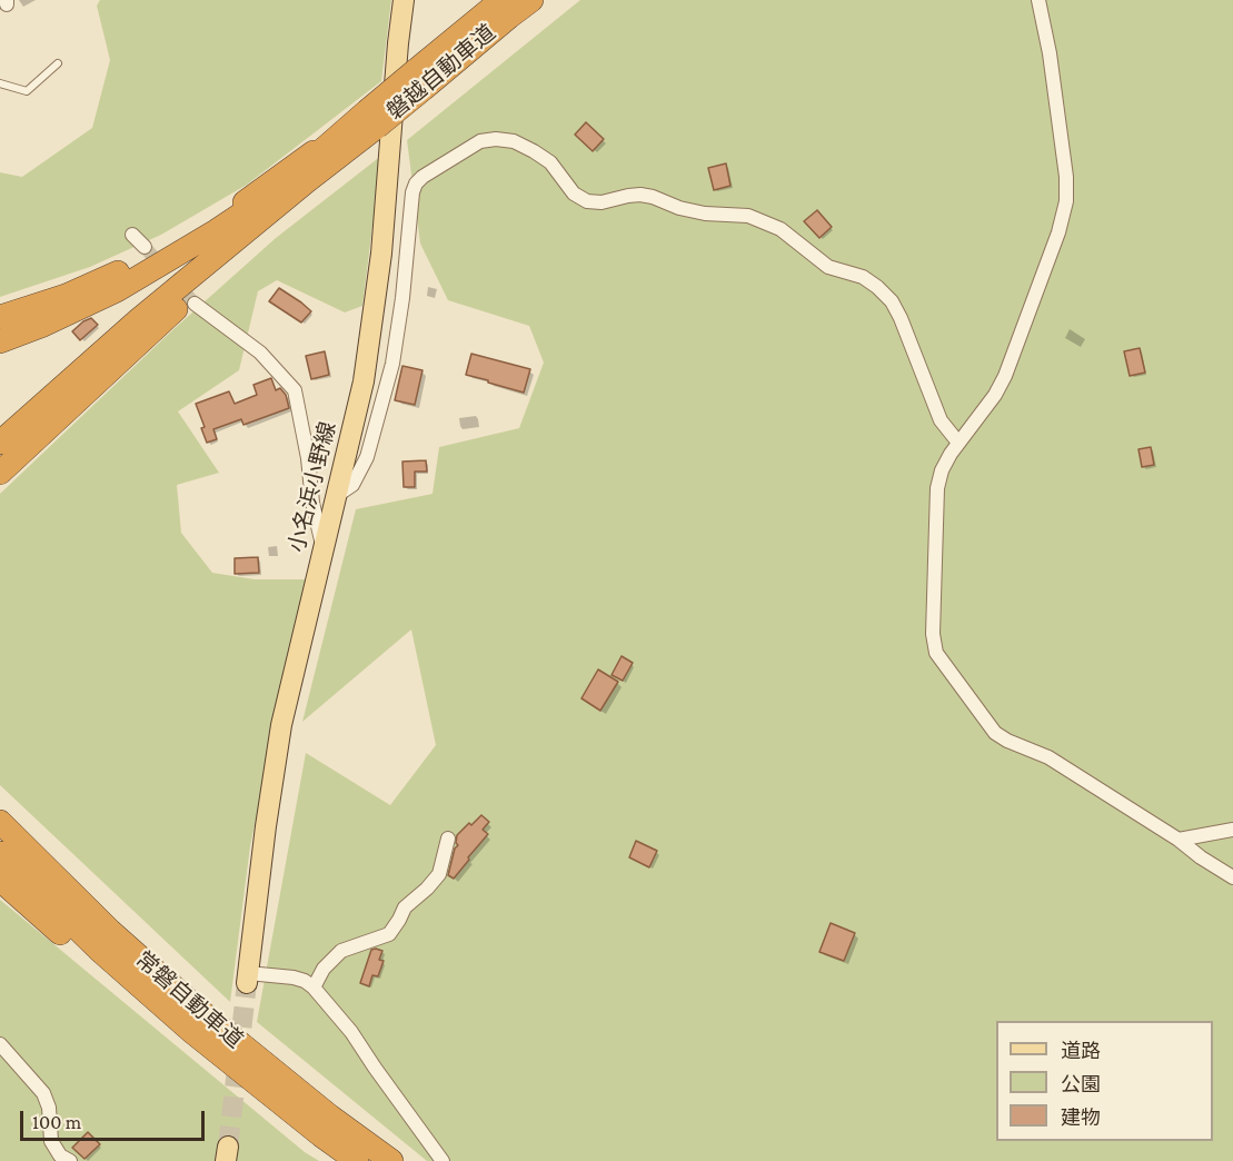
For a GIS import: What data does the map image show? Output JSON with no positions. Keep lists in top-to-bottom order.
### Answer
{
  "streets": {
    "highway": ["磐越自動車道", "常磐自動車道"],
    "main road": ["小名浜小野線"]
  },
  "legend": ["道路", "公園", "建物"],
  "scale_bar": "100 m"
}
